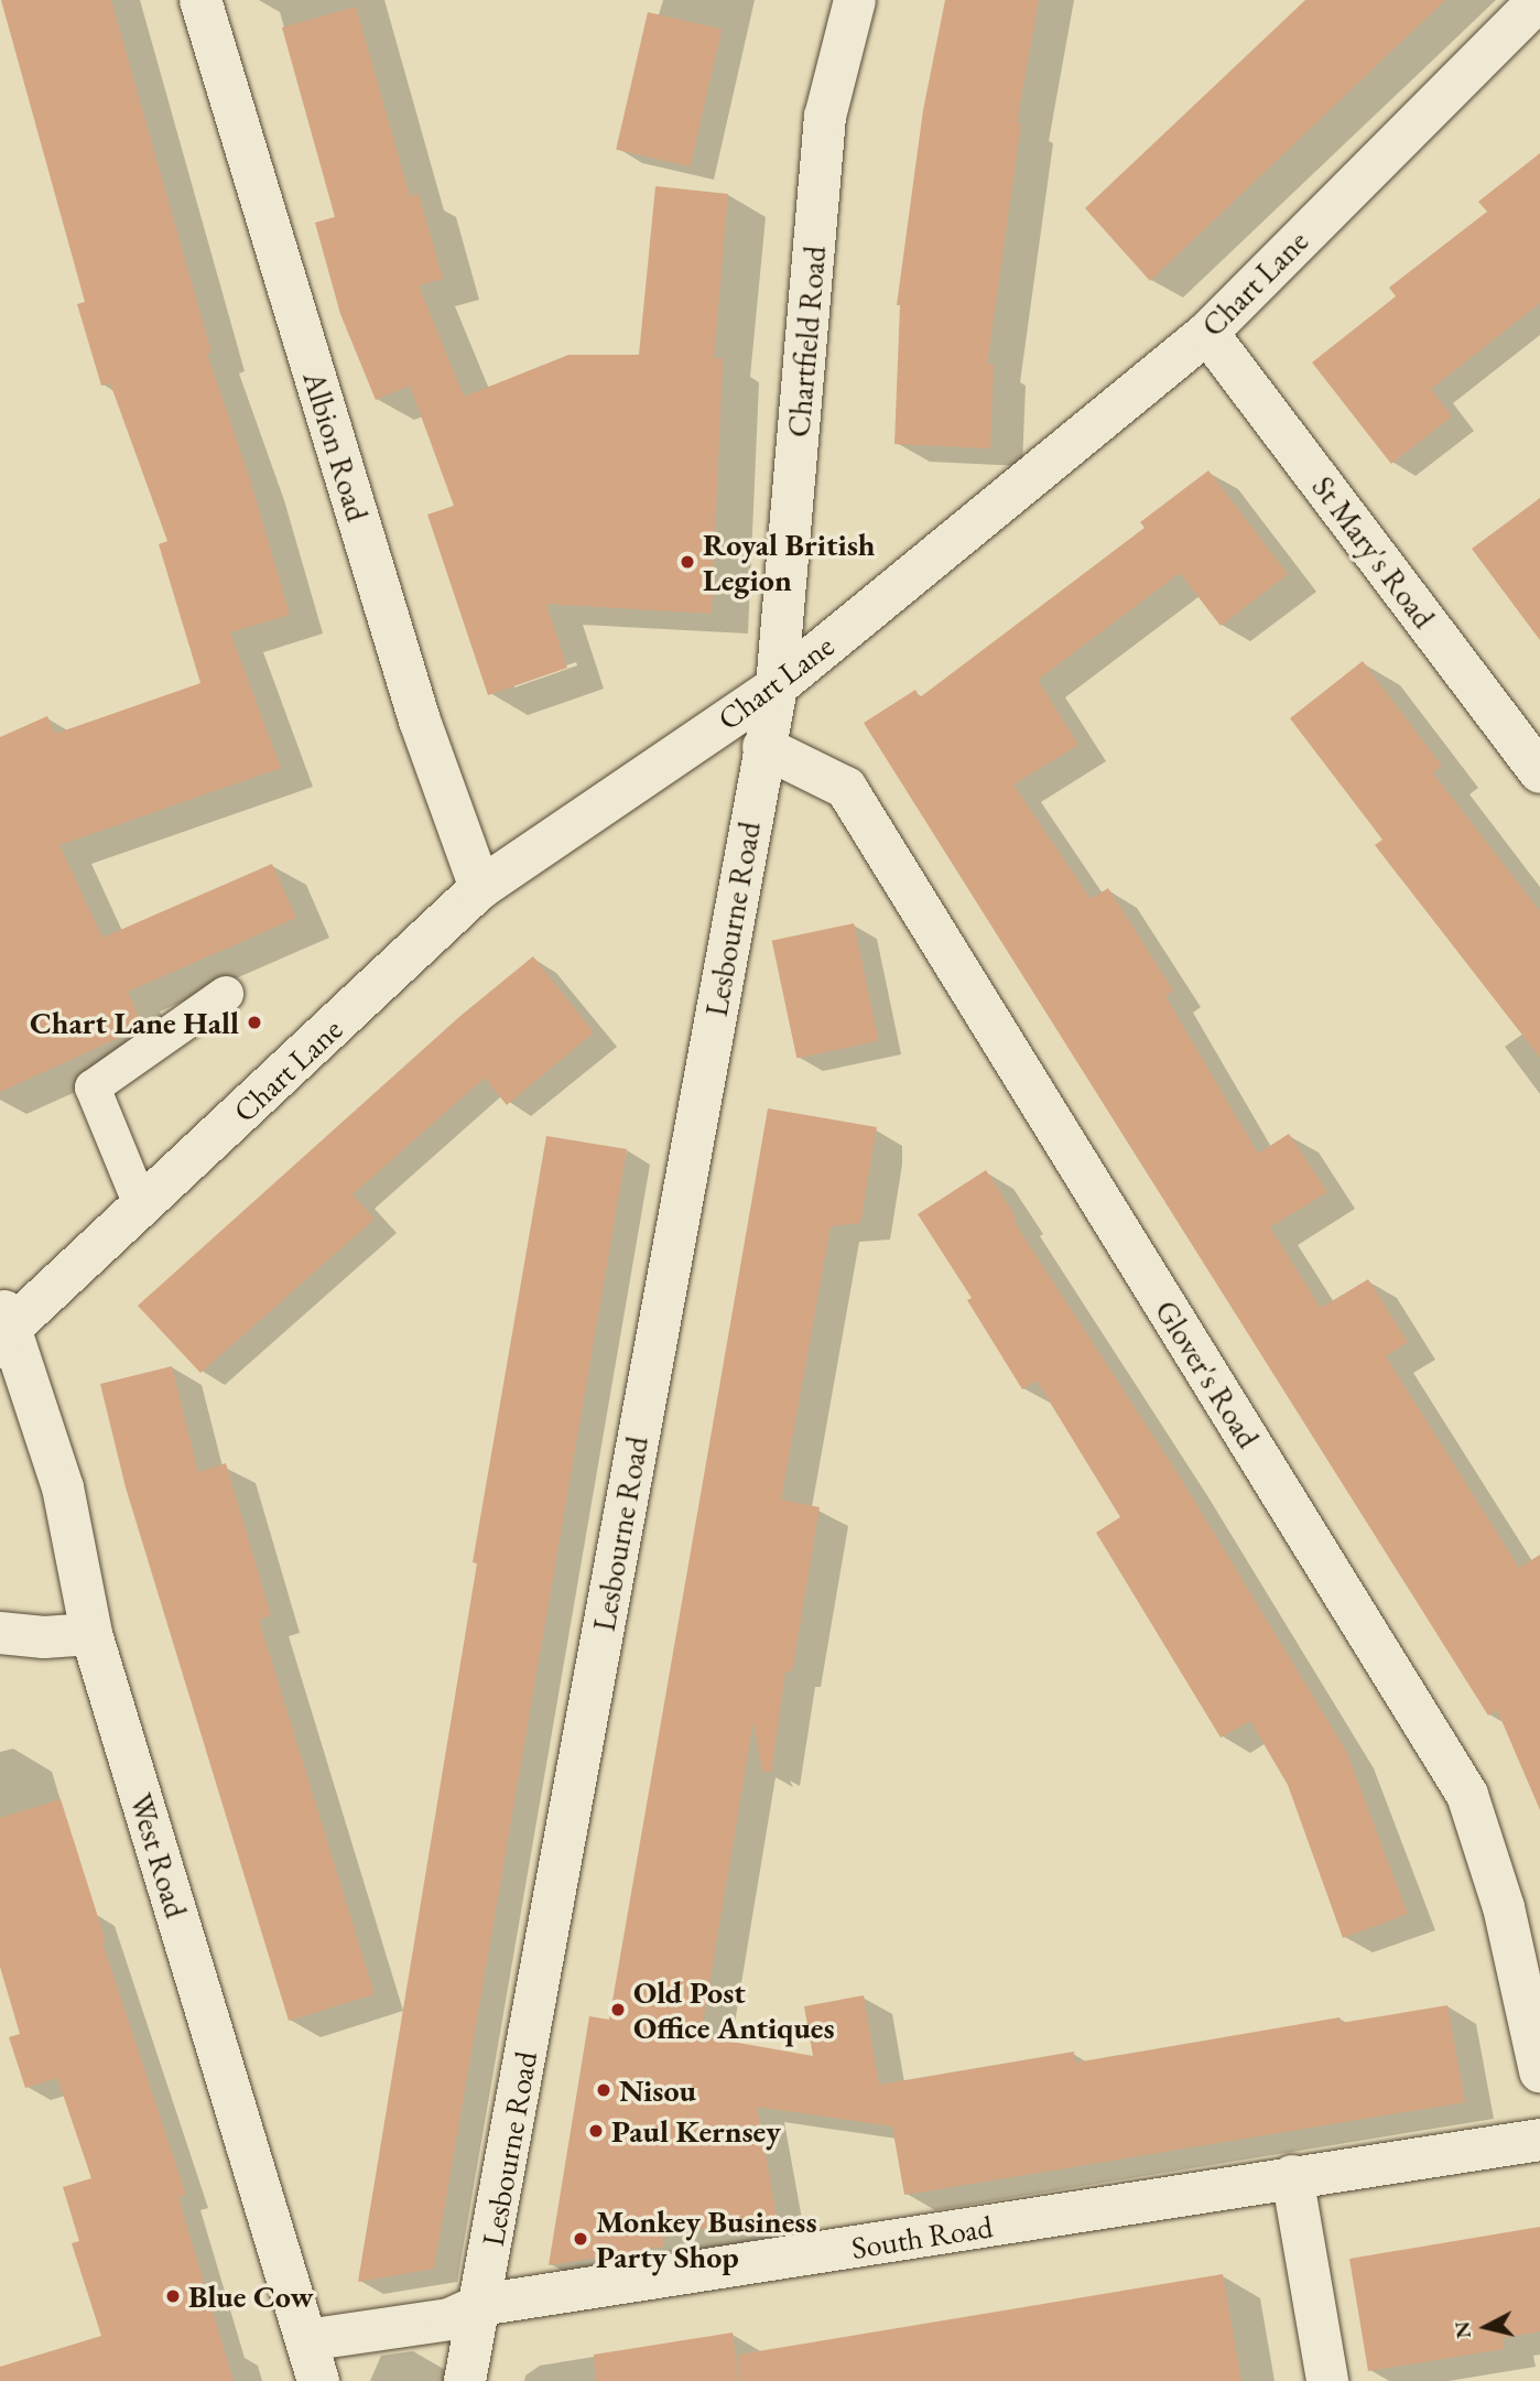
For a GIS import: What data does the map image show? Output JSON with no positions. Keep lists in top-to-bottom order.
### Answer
{
  "streets": {
    "street": [
      "Chart Lane",
      "Chartfield Road",
      "Albion Road",
      "St Mary's Road",
      "Lesbourne Road",
      "Glover's Road",
      "West Road",
      "South Road"
    ]
  },
  "crossings": [
    ["Chart Lane", "Chartfield Road"],
    ["Chart Lane", "Albion Road"],
    ["Chart Lane", "St Mary's Road"],
    ["Chart Lane", "Lesbourne Road"],
    ["Chart Lane", "West Road"],
    ["Chartfield Road", "Lesbourne Road"],
    ["Lesbourne Road", "Glover's Road"],
    ["Lesbourne Road", "South Road"],
    ["West Road", "South Road"]
  ],
  "places": [
    "Royal British Legion",
    "Chart Lane Hall",
    "Old Post Office Antiques",
    "Nisou",
    "Paul Kernsey",
    "Monkey Business Party Shop",
    "Blue Cow"
  ],
  "north": "left"
}
